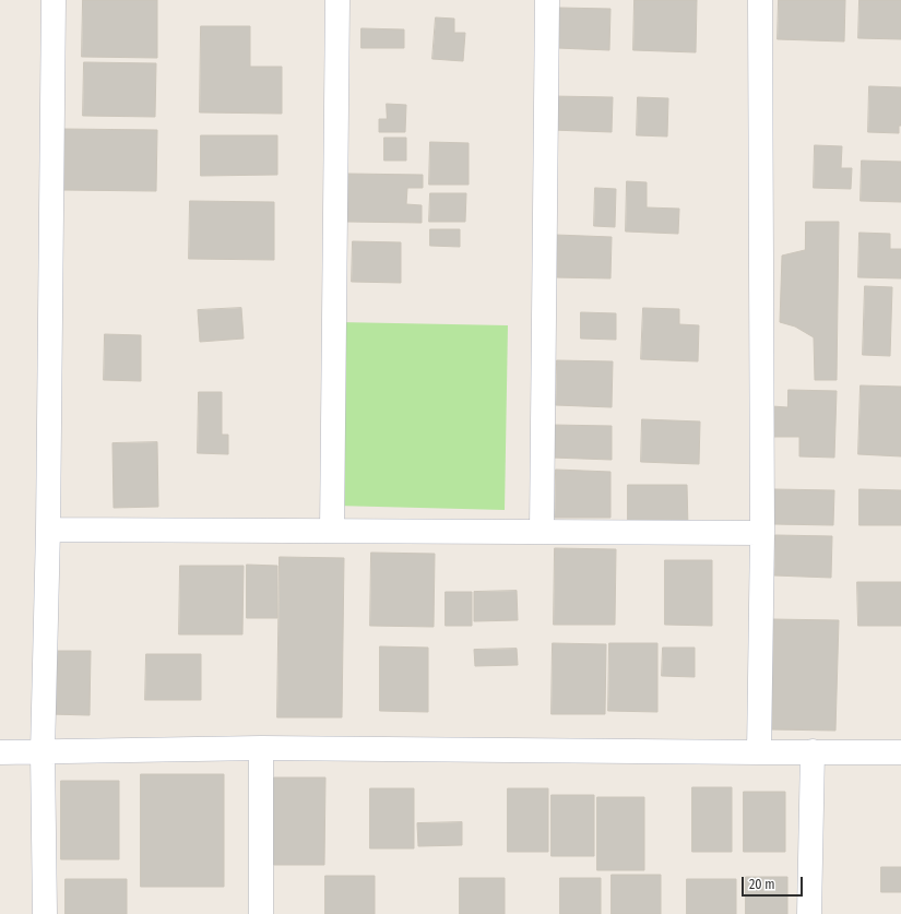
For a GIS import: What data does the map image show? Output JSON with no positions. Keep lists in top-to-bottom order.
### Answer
{
  "scale_bar": "20 m"
}
